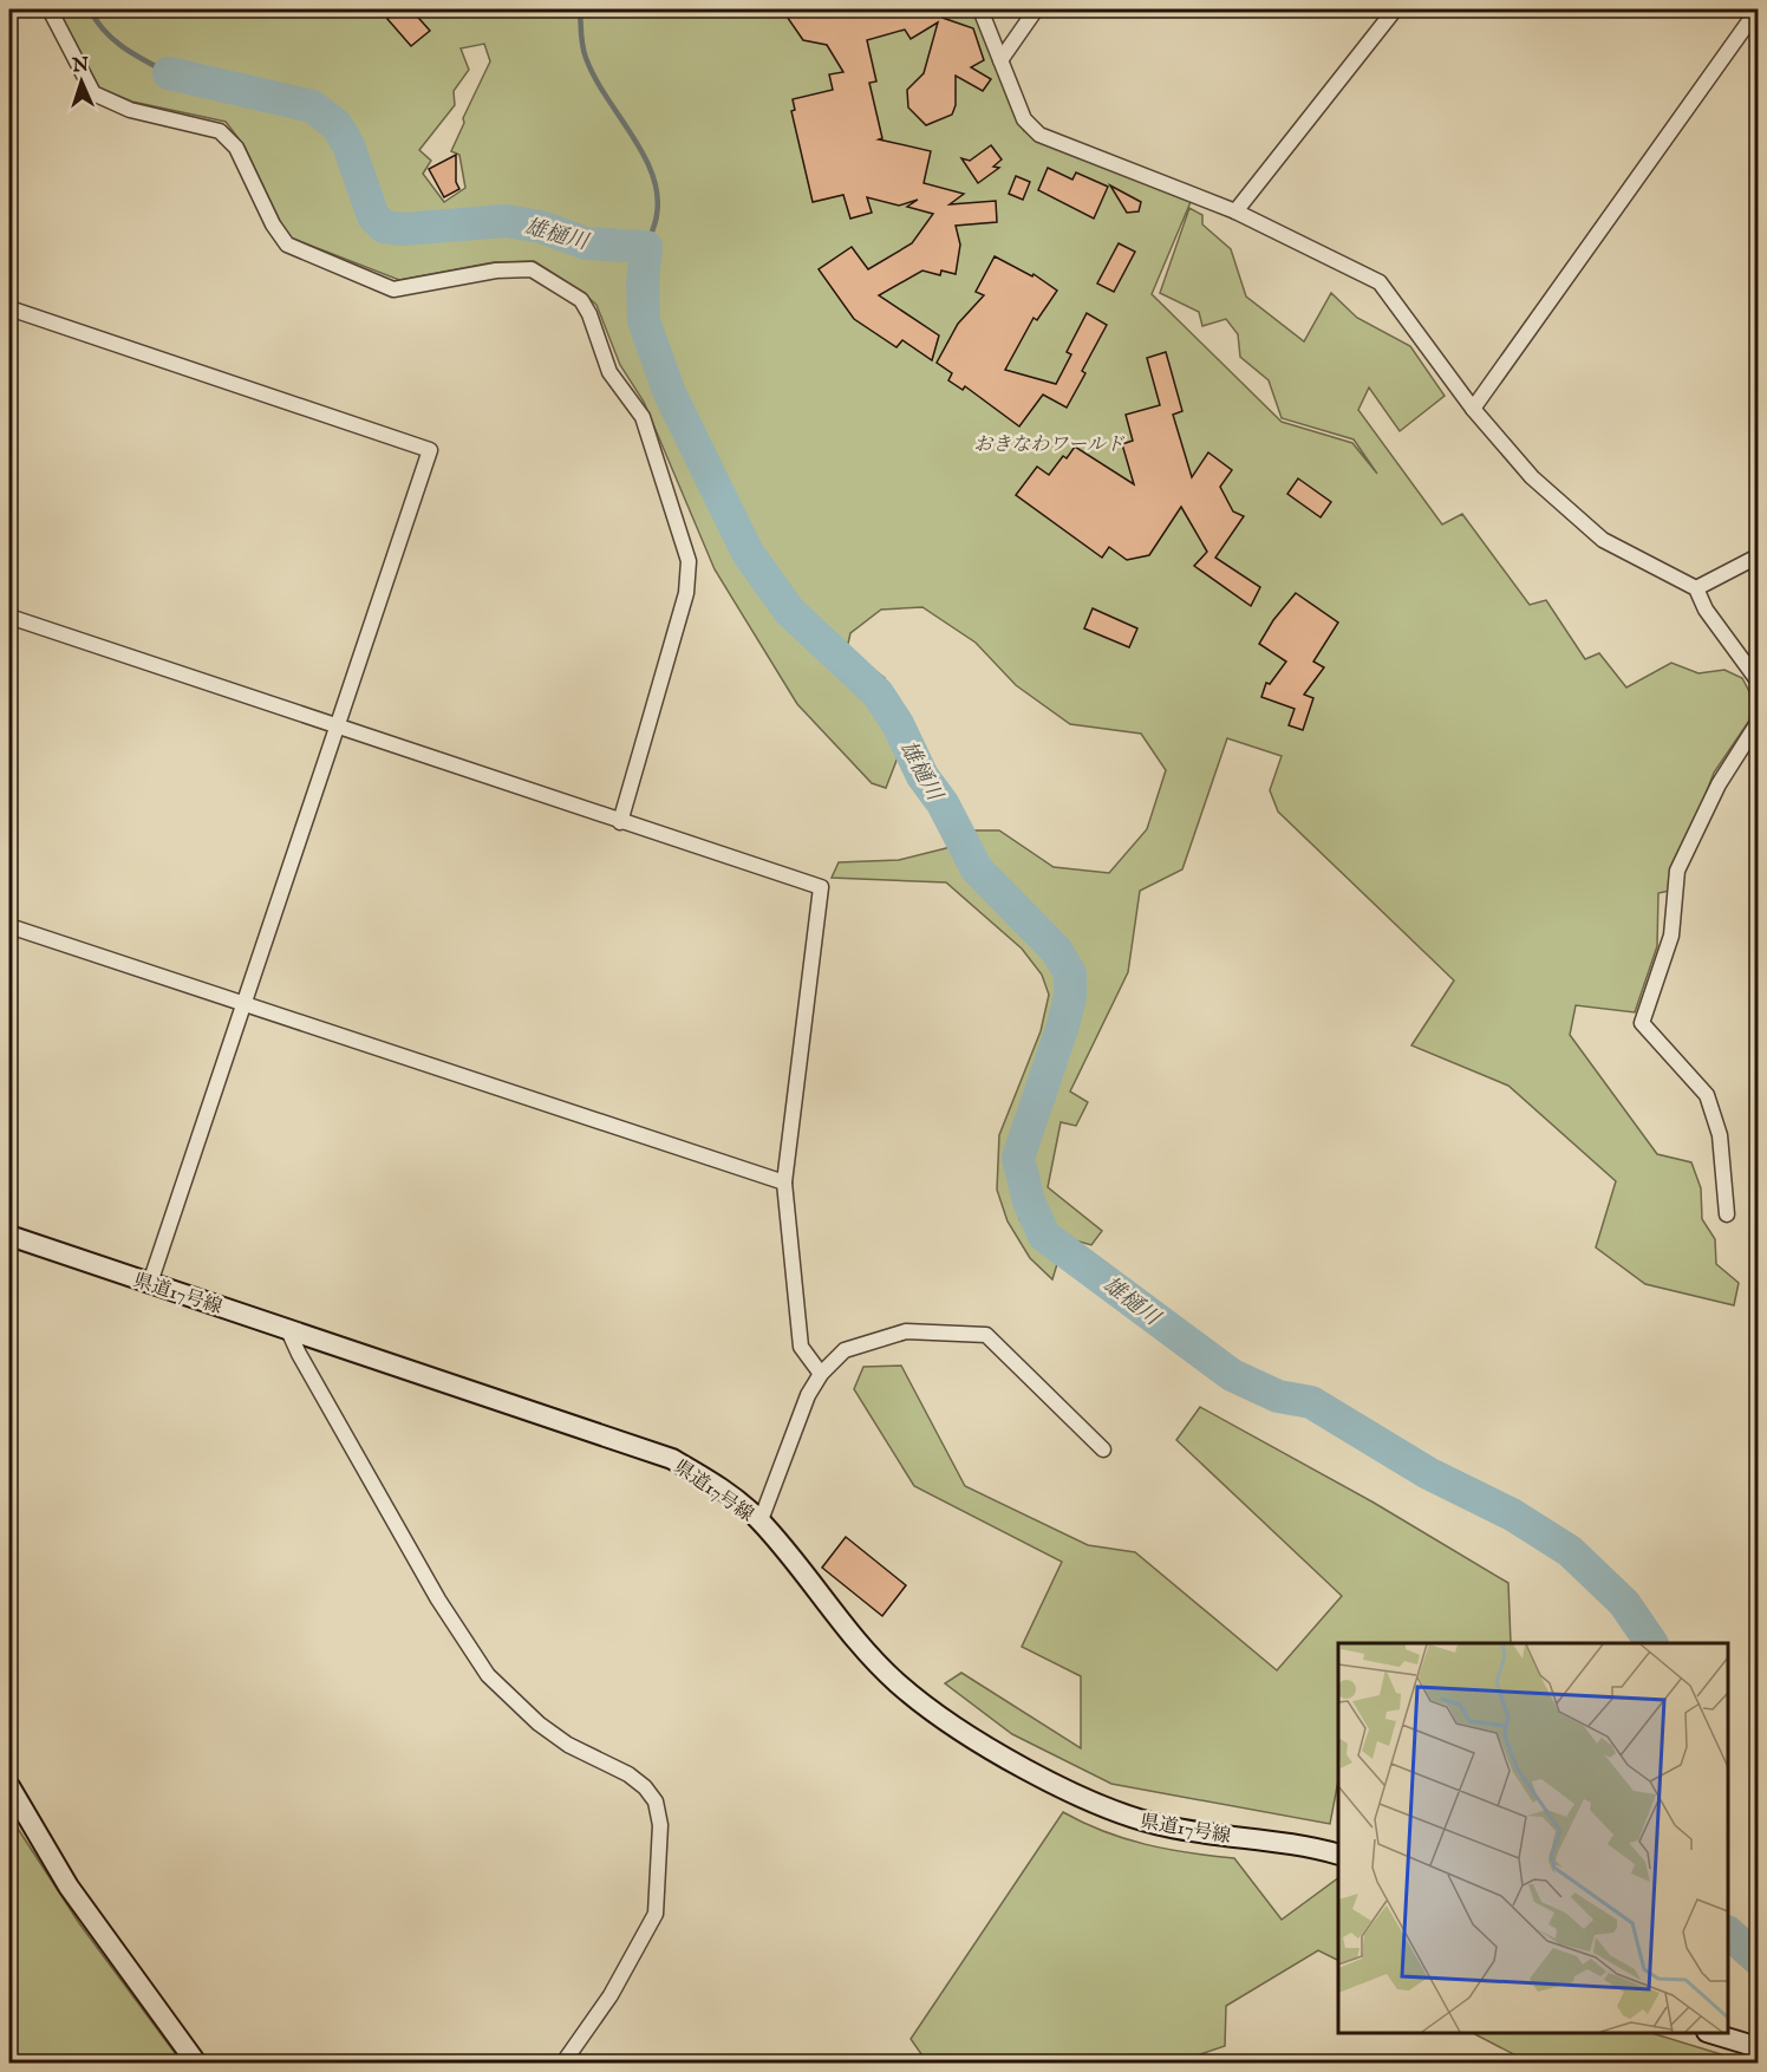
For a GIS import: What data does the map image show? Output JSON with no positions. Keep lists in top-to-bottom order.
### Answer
{
  "streets": {
    "main road": ["県道17号線"]
  },
  "water": ["雄樋川"],
  "parks": ["おきなわワールド"],
  "north": "top"
}
